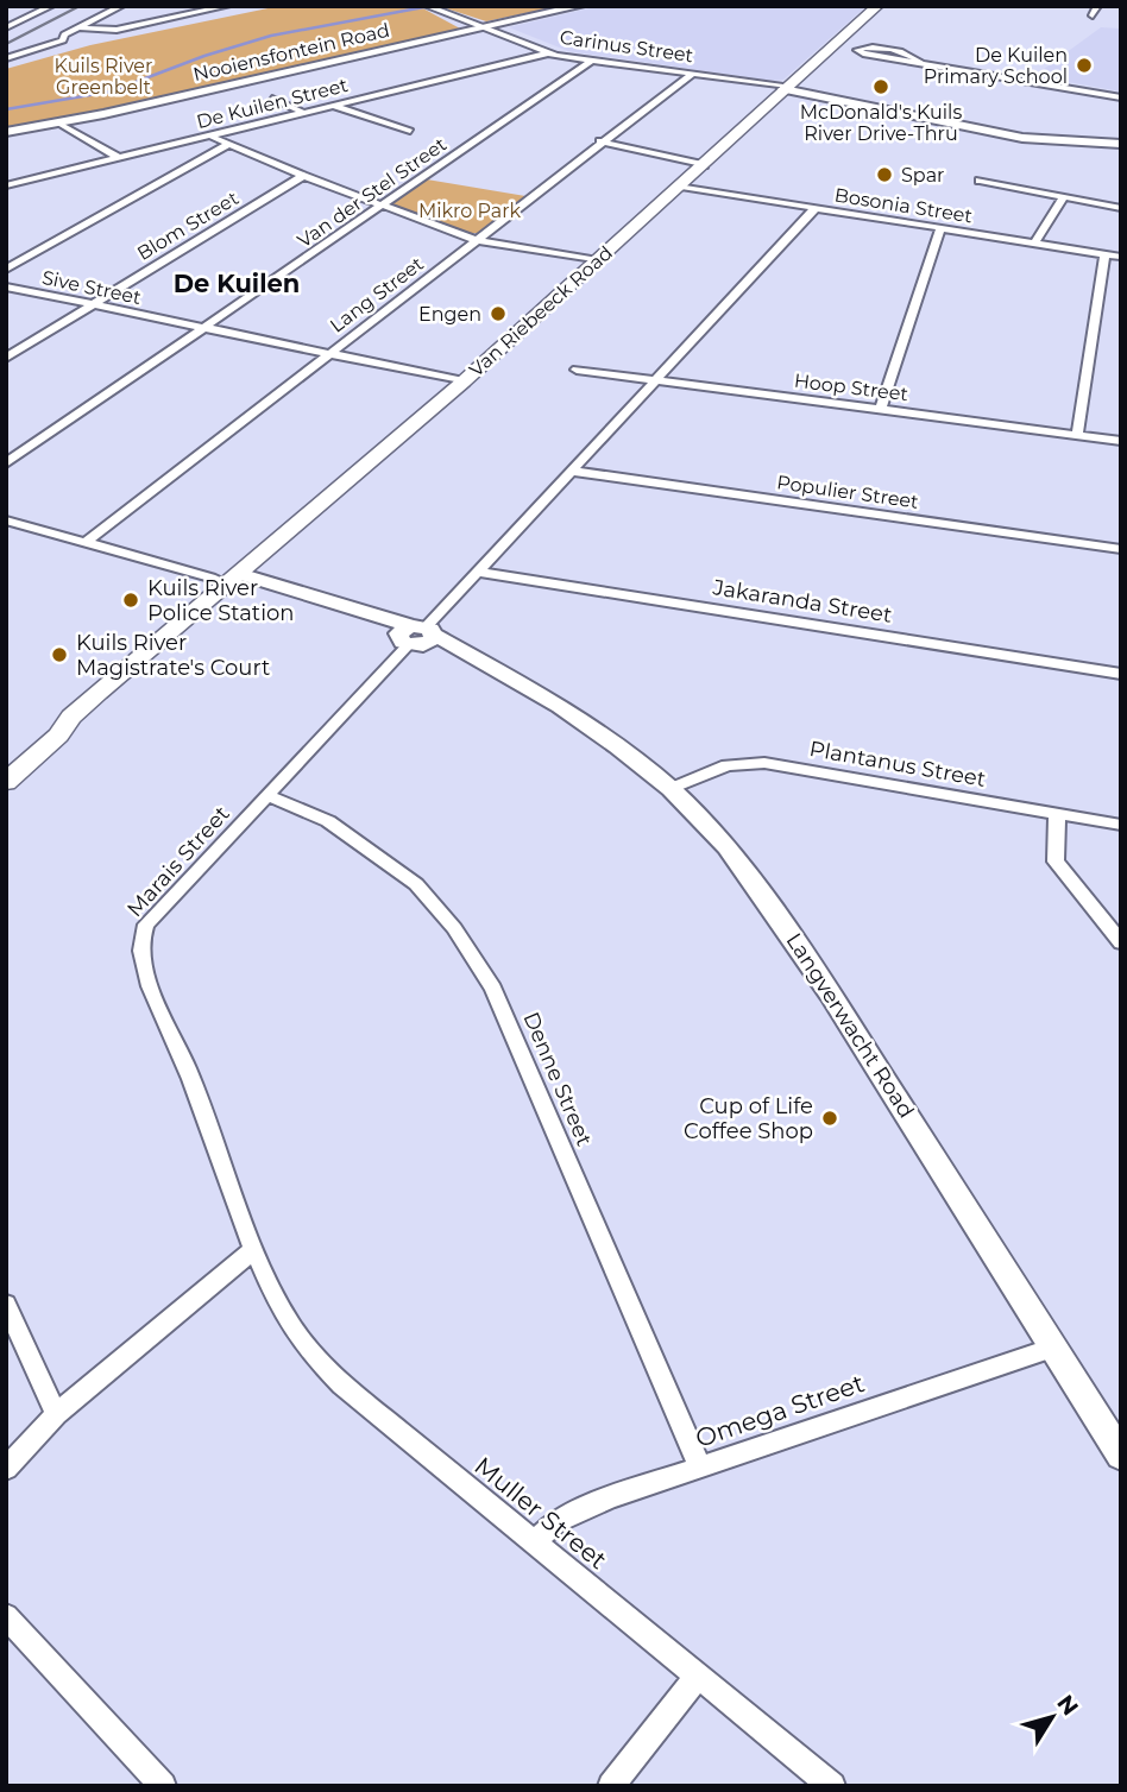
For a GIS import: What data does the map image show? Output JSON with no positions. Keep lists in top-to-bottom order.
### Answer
{
  "streets": {
    "main road": ["Van Riebeeck Road"],
    "street": [
      "Carinus Street",
      "Nooiensfontein Road",
      "De Kuilen Street",
      "Van der Stel Street",
      "Bosonia Street",
      "Blom Street",
      "Sive Street",
      "Lang Street",
      "Hoop Street",
      "Populier Street",
      "Jakaranda Street",
      "Plantanus Street",
      "Marais Street",
      "Langverwacht Road",
      "Denne Street",
      "Omega Street",
      "Muller Street"
    ]
  },
  "crossings": [
    ["Carinus Street", "Nooiensfontein Road"],
    ["Carinus Street", "De Kuilen Street"],
    ["Carinus Street", "Van der Stel Street"],
    ["Carinus Street", "Lang Street"],
    ["Carinus Street", "Van Riebeeck Road"],
    ["Van der Stel Street", "Sive Street"],
    ["Bosonia Street", "Van Riebeeck Road"],
    ["Bosonia Street", "Marais Street"],
    ["Blom Street", "Sive Street"],
    ["Sive Street", "Lang Street"],
    ["Sive Street", "Van Riebeeck Road"],
    ["Van Riebeeck Road", "Langverwacht Road"],
    ["Hoop Street", "Marais Street"],
    ["Populier Street", "Marais Street"],
    ["Jakaranda Street", "Marais Street"],
    ["Plantanus Street", "Langverwacht Road"],
    ["Marais Street", "Langverwacht Road"],
    ["Marais Street", "Denne Street"],
    ["Marais Street", "Muller Street"],
    ["Langverwacht Road", "Omega Street"],
    ["Denne Street", "Omega Street"],
    ["Omega Street", "Muller Street"]
  ],
  "districts": ["De Kuilen"],
  "parks": ["Kuils River Greenbelt", "Mikro Park"],
  "places": [
    "De Kuilen Primary School",
    "McDonald's Kuils River Drive-Thru",
    "Spar",
    "Engen",
    "Kuils River Police Station",
    "Kuils River Magistrate's Court",
    "Cup of Life Coffee Shop"
  ],
  "north": "top right"
}
